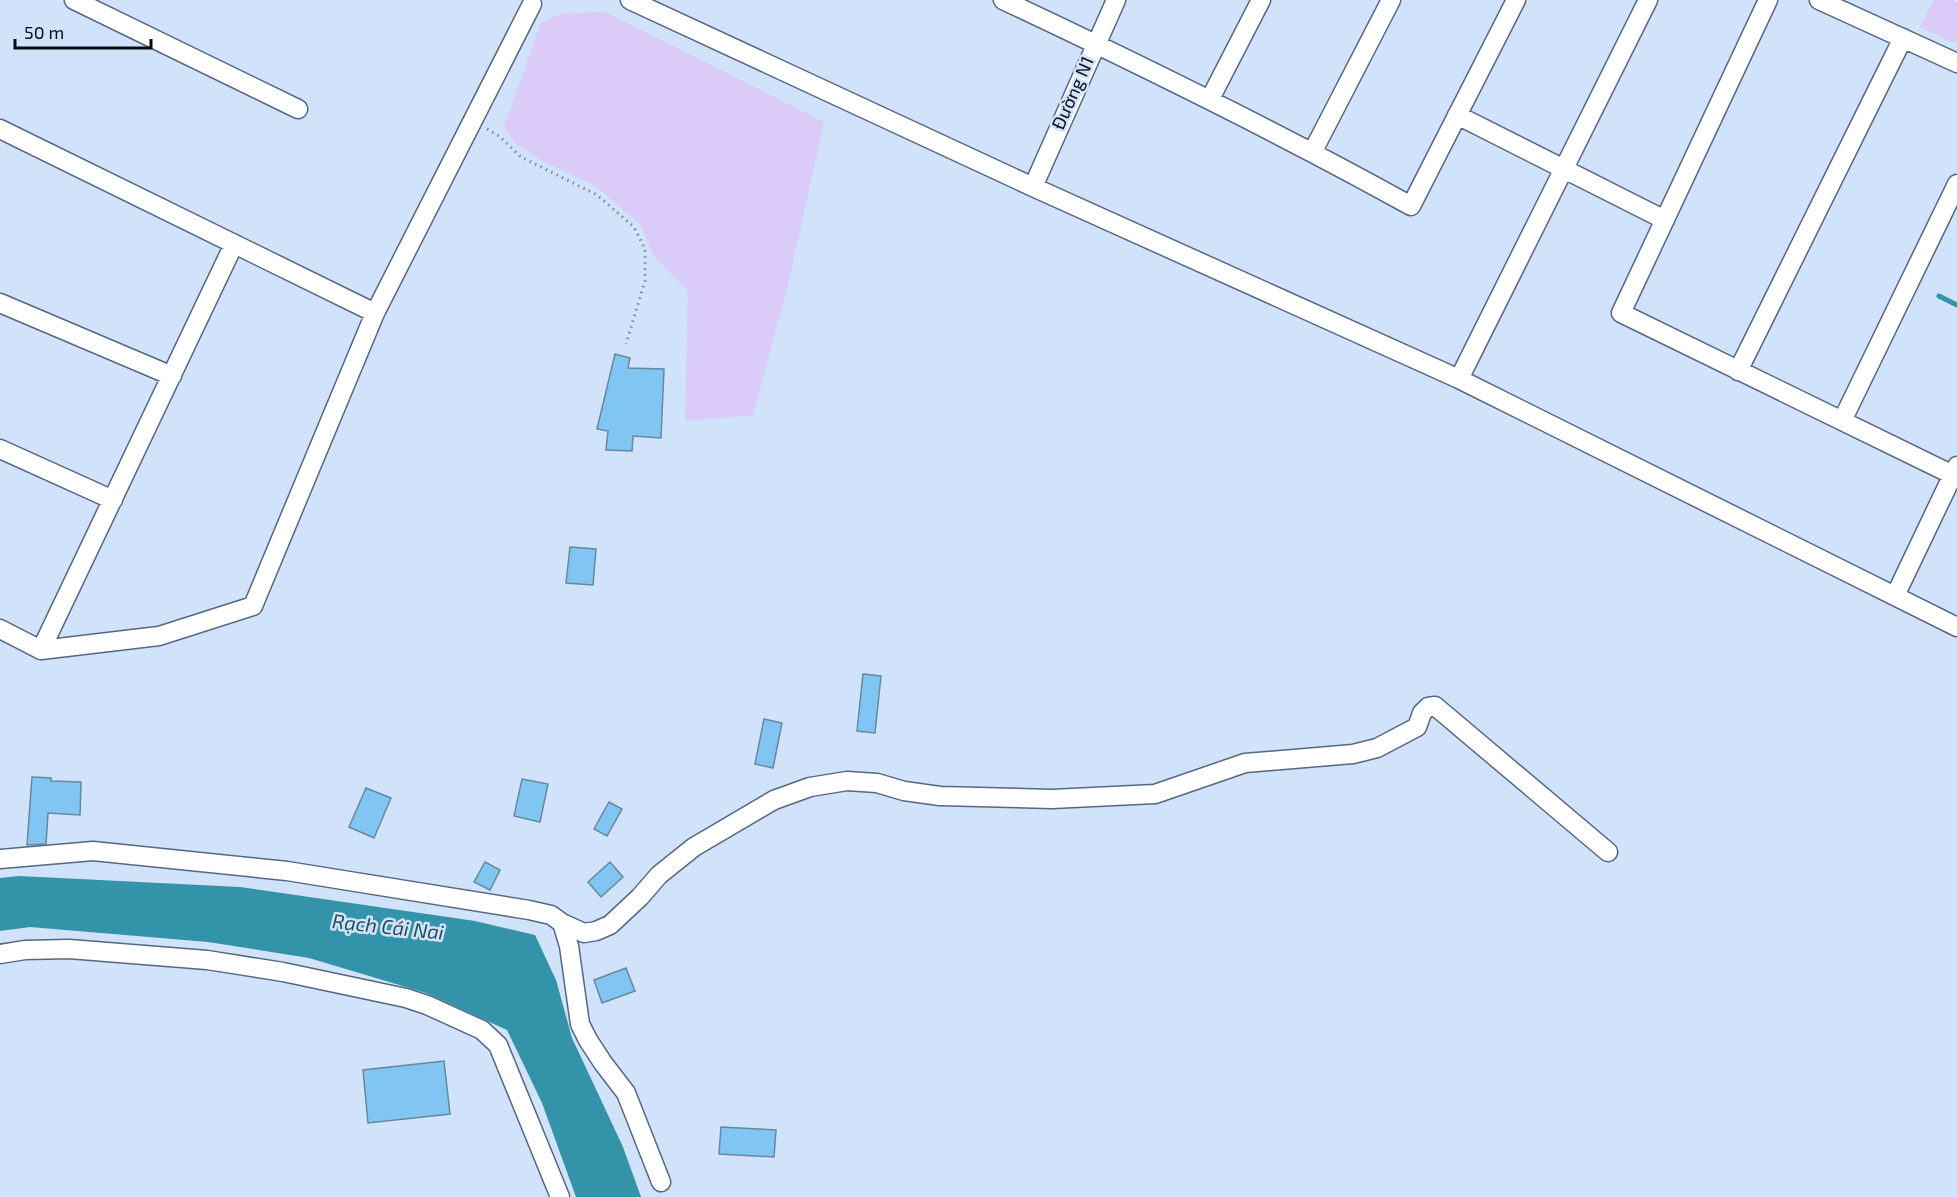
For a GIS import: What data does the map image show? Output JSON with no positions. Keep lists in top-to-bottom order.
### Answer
{
  "streets": {
    "street": ["Đường N1"]
  },
  "water": ["Rạch Cái Nai"],
  "scale_bar": "50 m"
}
